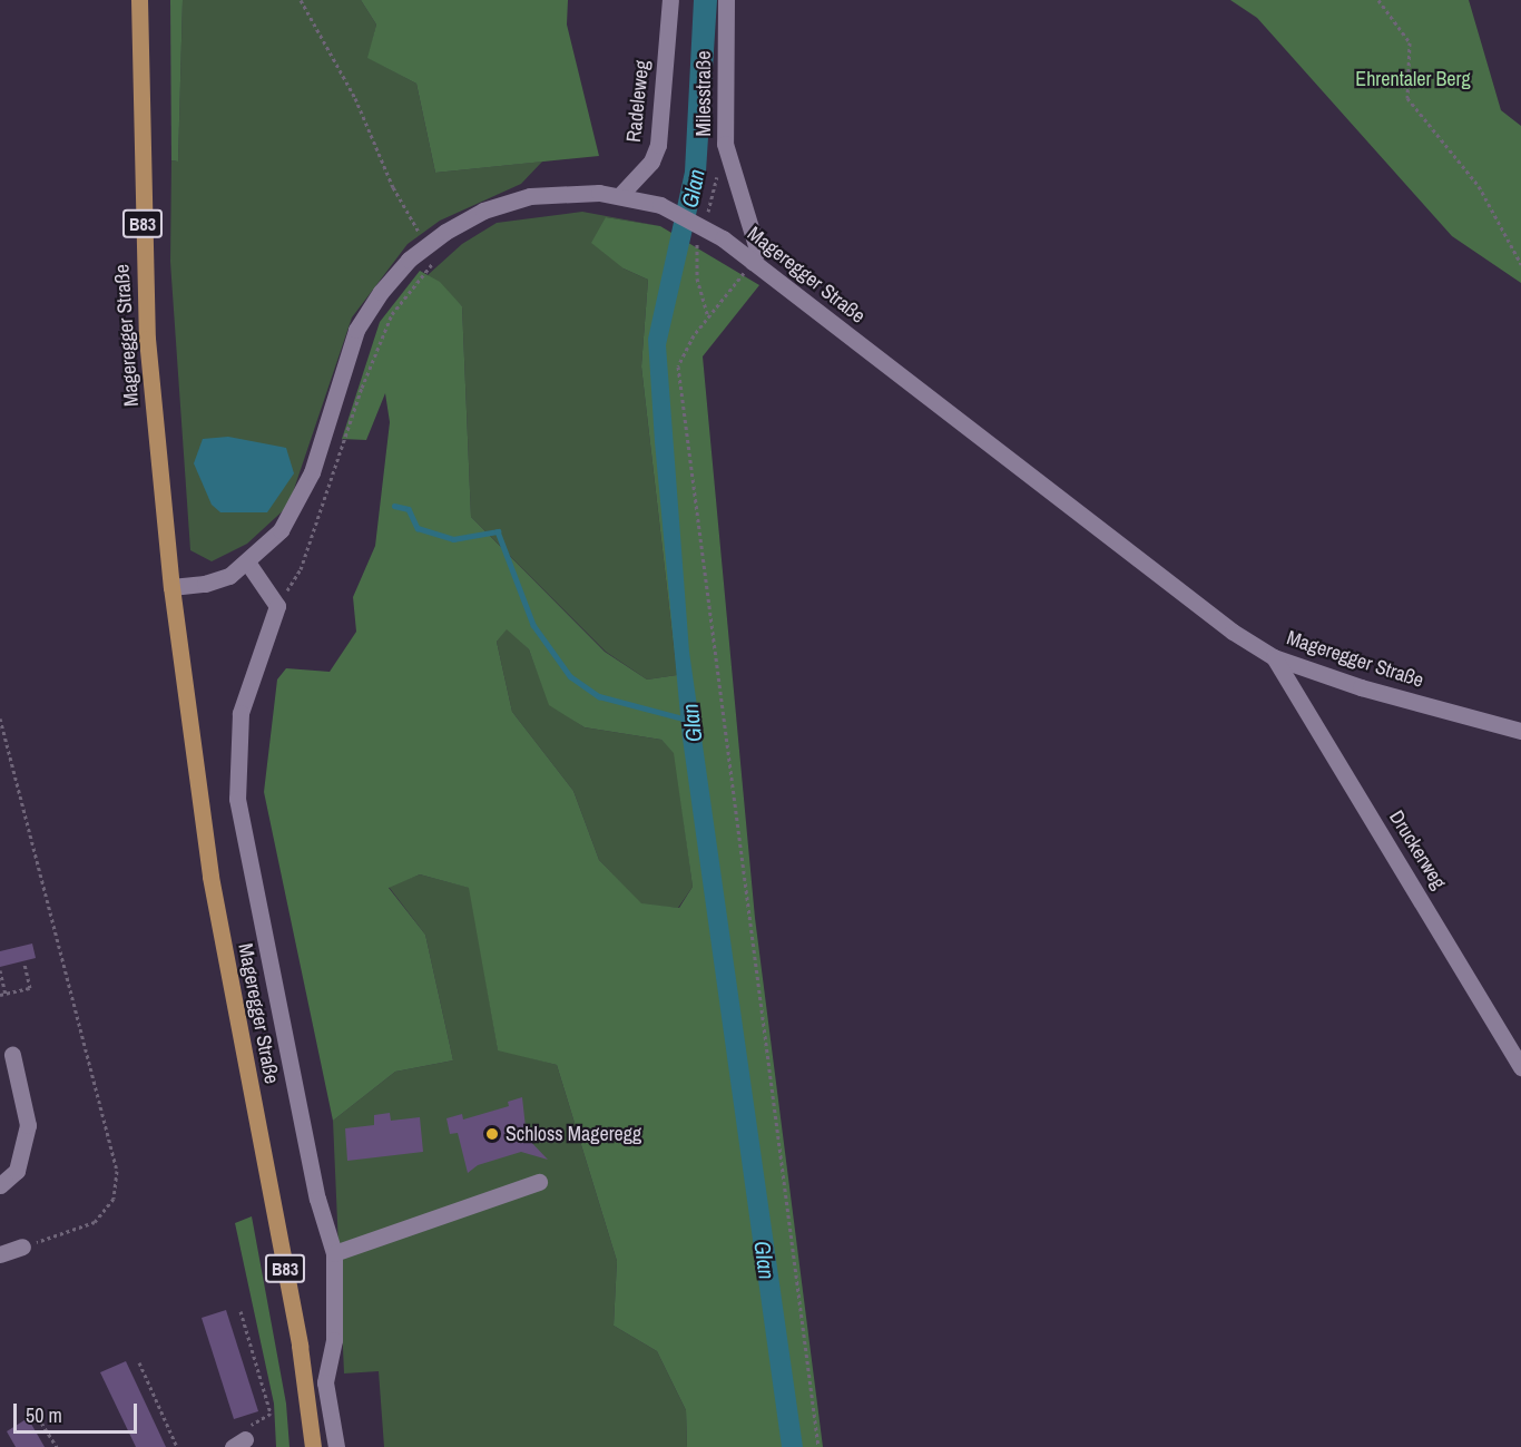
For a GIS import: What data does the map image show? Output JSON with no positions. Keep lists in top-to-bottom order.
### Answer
{
  "streets": {
    "main road": ["B83", "Mageregger Straße"],
    "street": ["Milesstraße", "Radeleweg", "Druckerweg"]
  },
  "crossings": [
    ["Milesstraße", "Mageregger Straße"],
    ["Radeleweg", "Mageregger Straße"],
    ["Mageregger Straße", "Druckerweg"]
  ],
  "water": ["Glan"],
  "parks": ["Ehrentaler Berg"],
  "places": ["Schloss Mageregg"],
  "scale_bar": "50 m"
}
